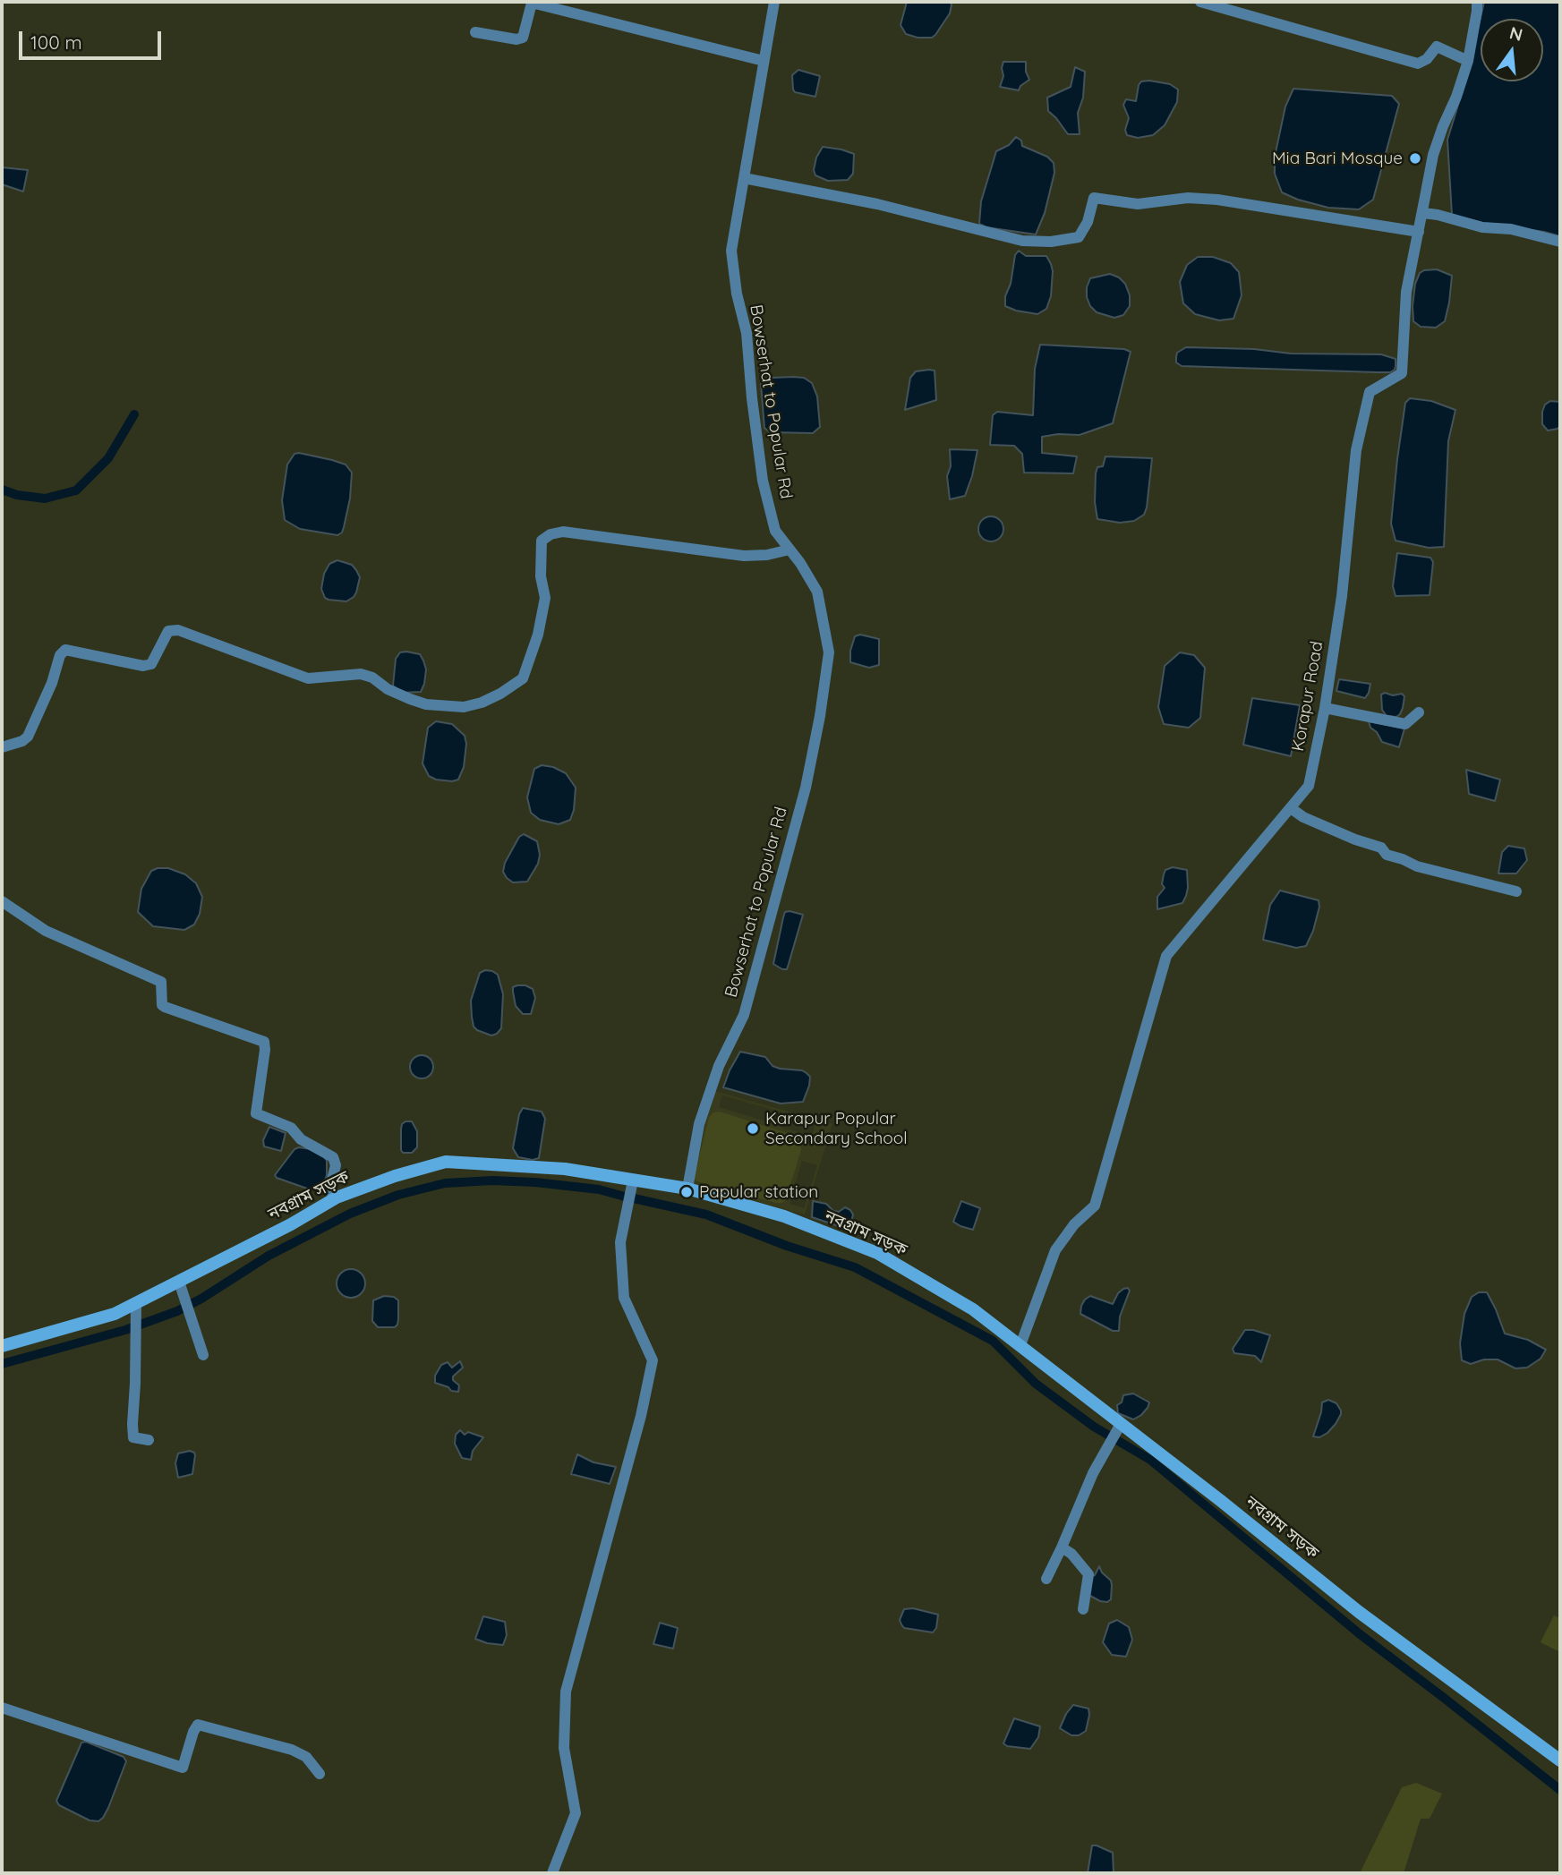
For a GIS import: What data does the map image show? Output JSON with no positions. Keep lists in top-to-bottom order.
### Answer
{
  "streets": {
    "main road": ["নবগ্রাম সড়ক"],
    "street": ["Bowserhat to Popular Rd", "Korapur Road"]
  },
  "crossings": [
    ["Bowserhat to Popular Rd", "নবগ্রাম সড়ক"],
    ["Korapur Road", "নবগ্রাম সড়ক"]
  ],
  "places": ["Mia Bari Mosque", "Karapur Popular Secondary School", "Papular station"],
  "scale_bar": "100 m",
  "north": "top"
}
